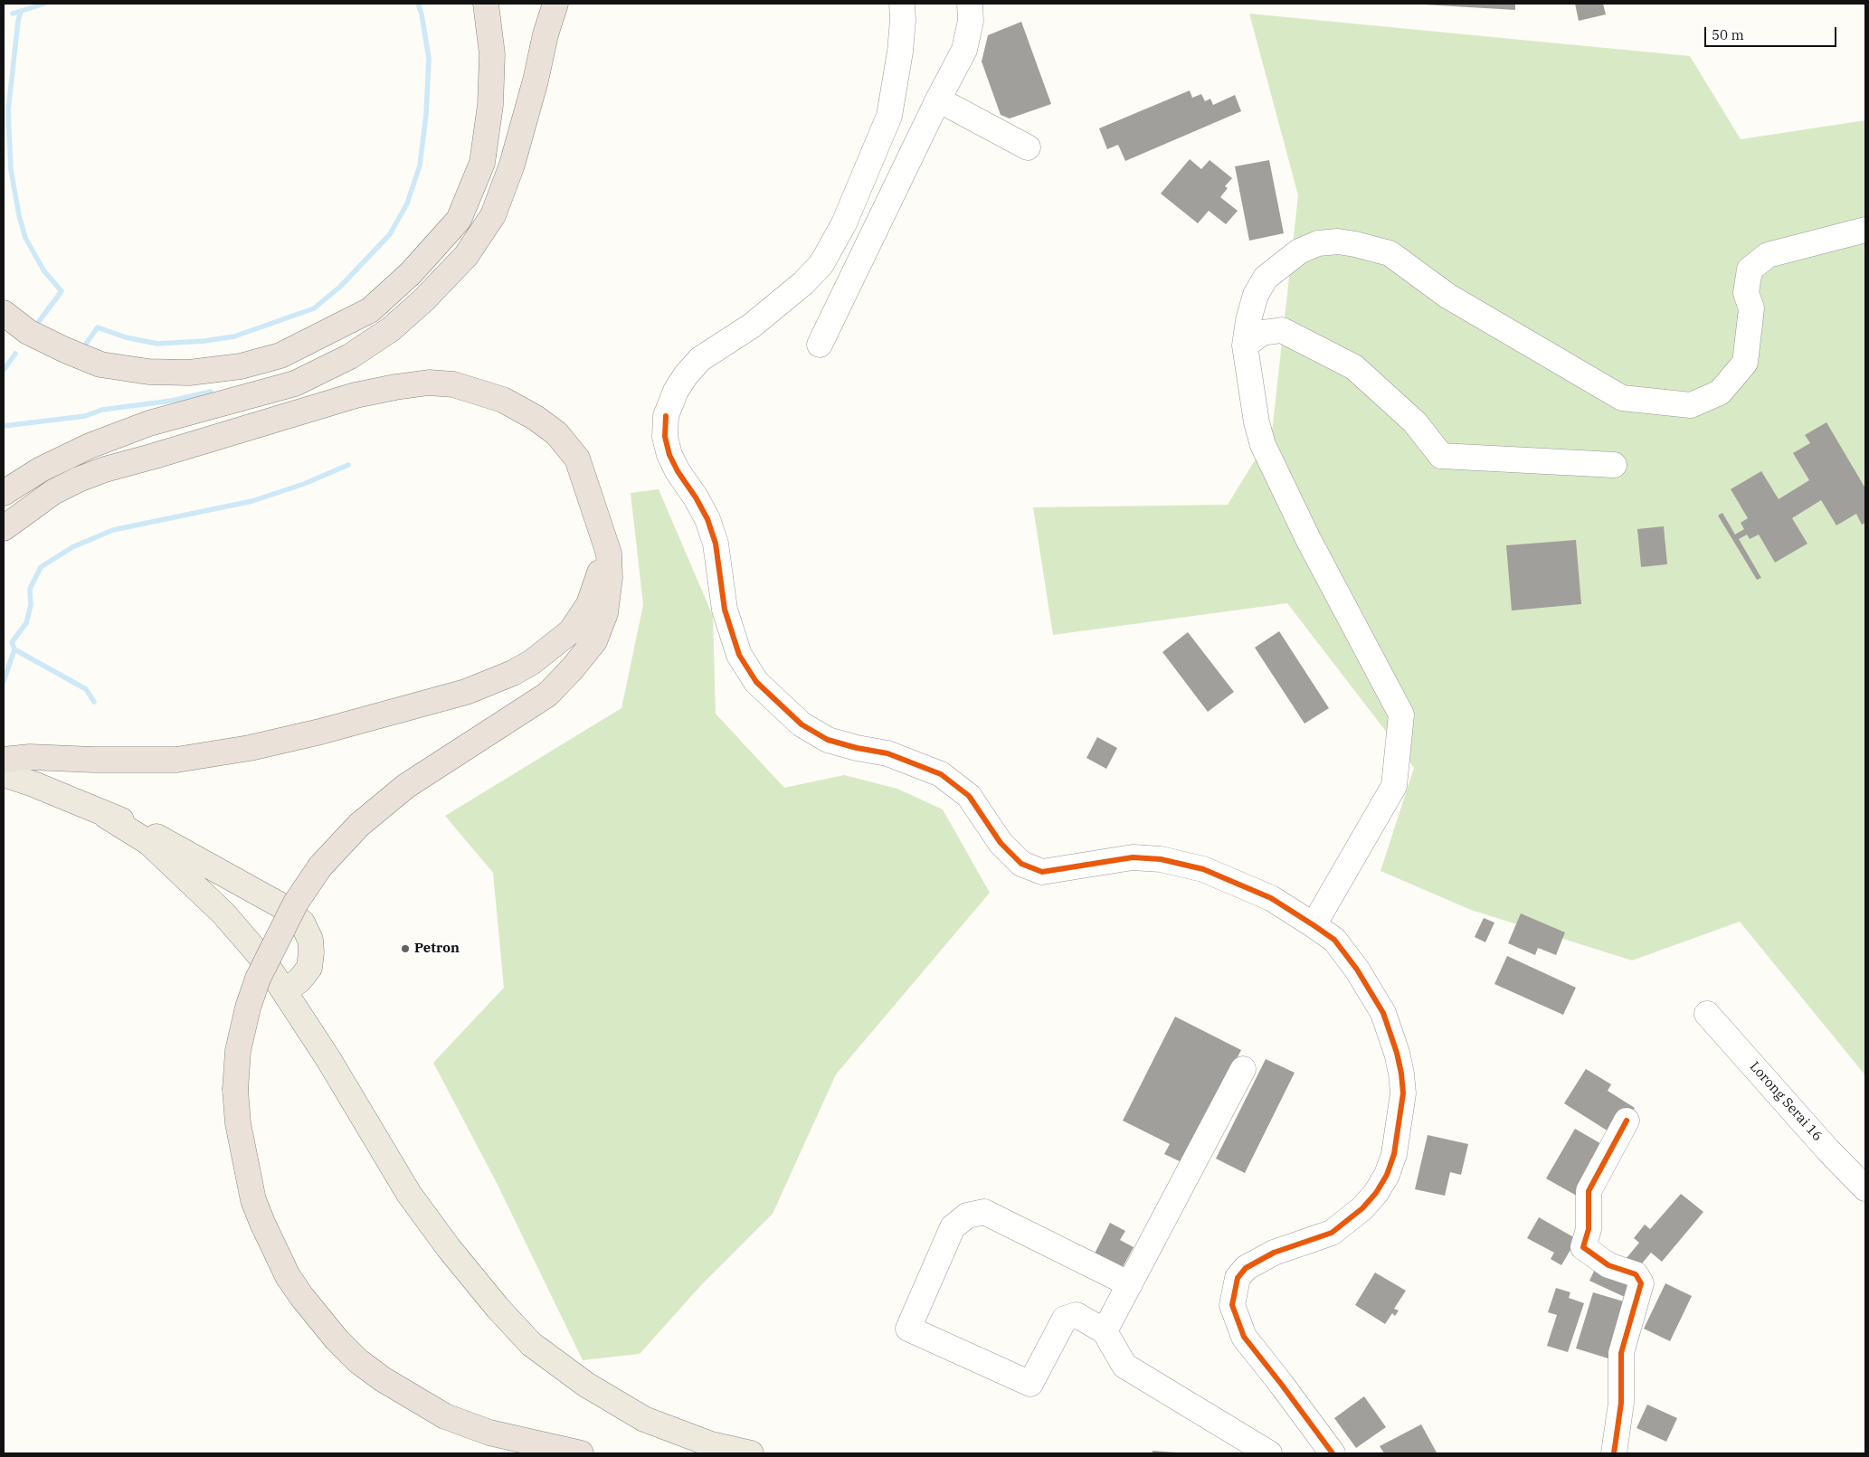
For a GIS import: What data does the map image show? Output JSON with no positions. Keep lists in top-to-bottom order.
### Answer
{
  "streets": {
    "street": ["Lorong Serai 16"]
  },
  "places": ["Petron"],
  "scale_bar": "50 m"
}
